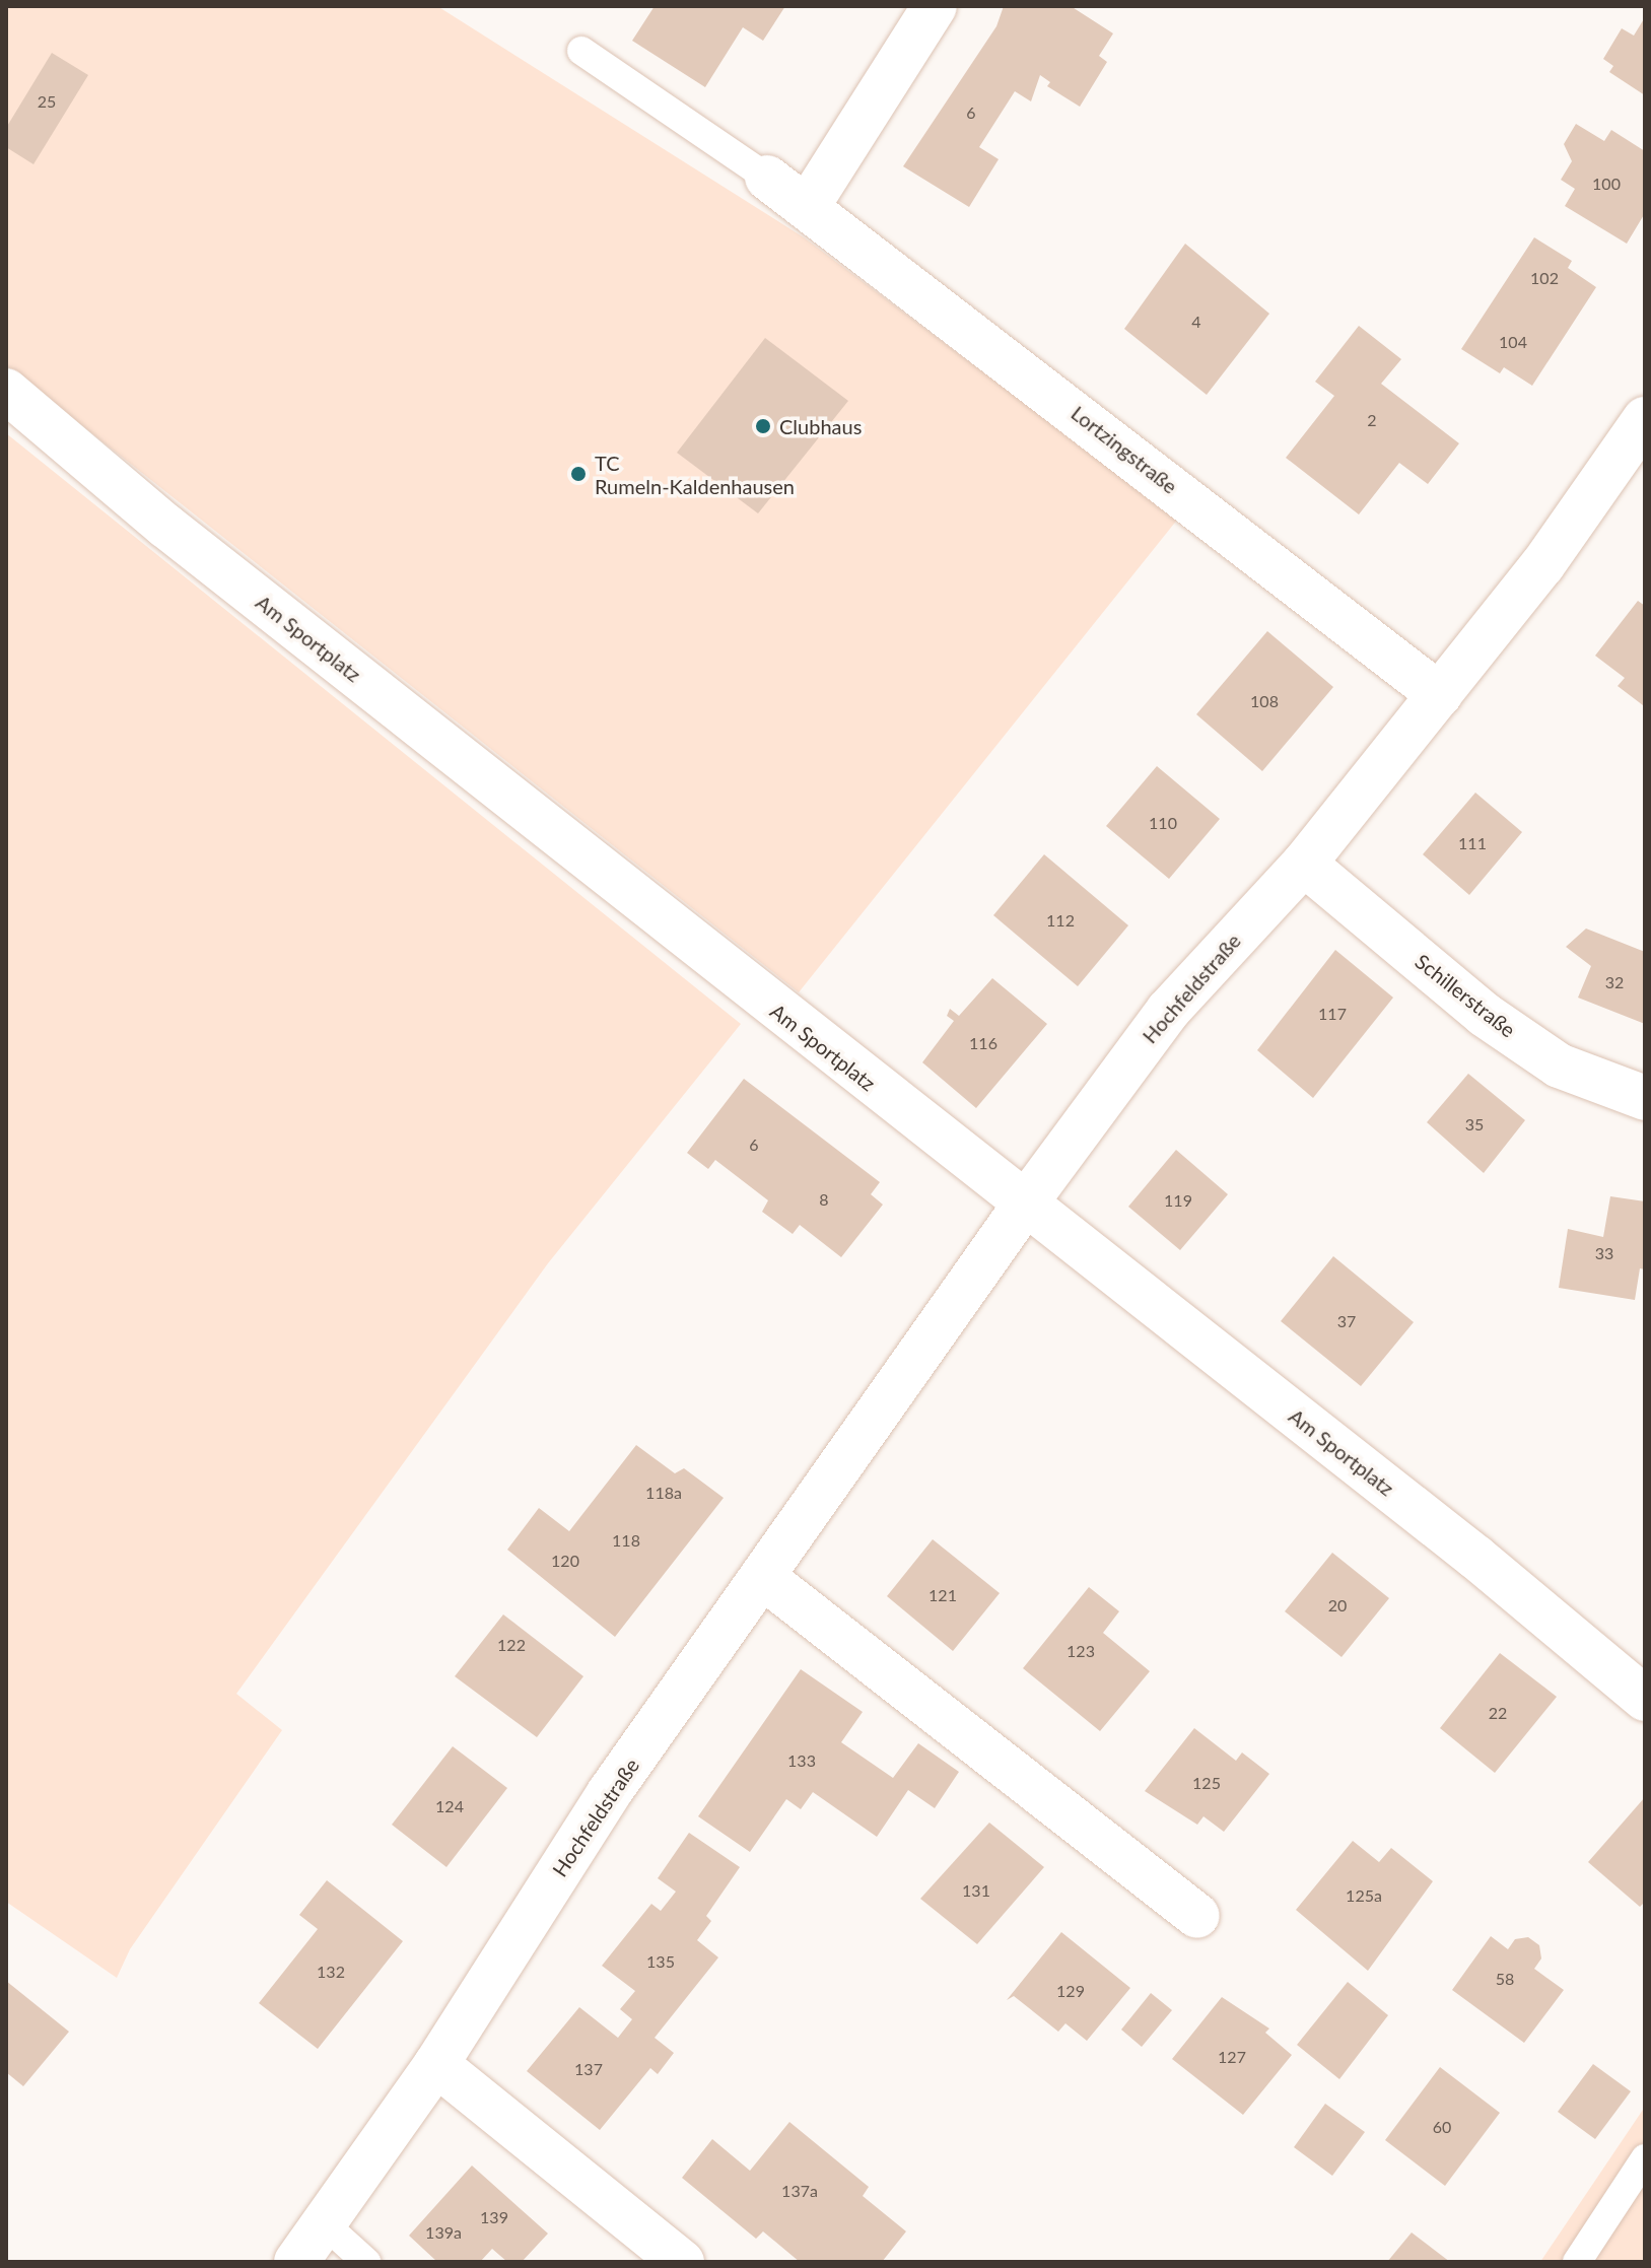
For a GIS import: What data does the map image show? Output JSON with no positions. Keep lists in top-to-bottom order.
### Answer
{
  "streets": {
    "street": [
      "Lortzingstraße",
      "Am Sportplatz",
      "Hochfeldstraße",
      "Schillerstraße"
    ]
  },
  "crossings": [
    ["Lortzingstraße", "Hochfeldstraße"],
    ["Am Sportplatz", "Hochfeldstraße"],
    ["Hochfeldstraße", "Schillerstraße"]
  ],
  "places": ["Clubhaus", "TC Rumeln-Kaldenhausen"],
  "house_numbers": [
    "25",
    "6",
    "100",
    "102",
    "4",
    "104",
    "2",
    "108",
    "110",
    "111",
    "112",
    "32",
    "117",
    "116",
    "35",
    "6",
    "8",
    "119",
    "33",
    "37",
    "118a",
    "118",
    "120",
    "121",
    "20",
    "122",
    "123",
    "22",
    "133",
    "125",
    "124",
    "131",
    "125a",
    "135",
    "132",
    "58",
    "129",
    "127",
    "137",
    "60",
    "137a",
    "139",
    "139a"
  ]
}
